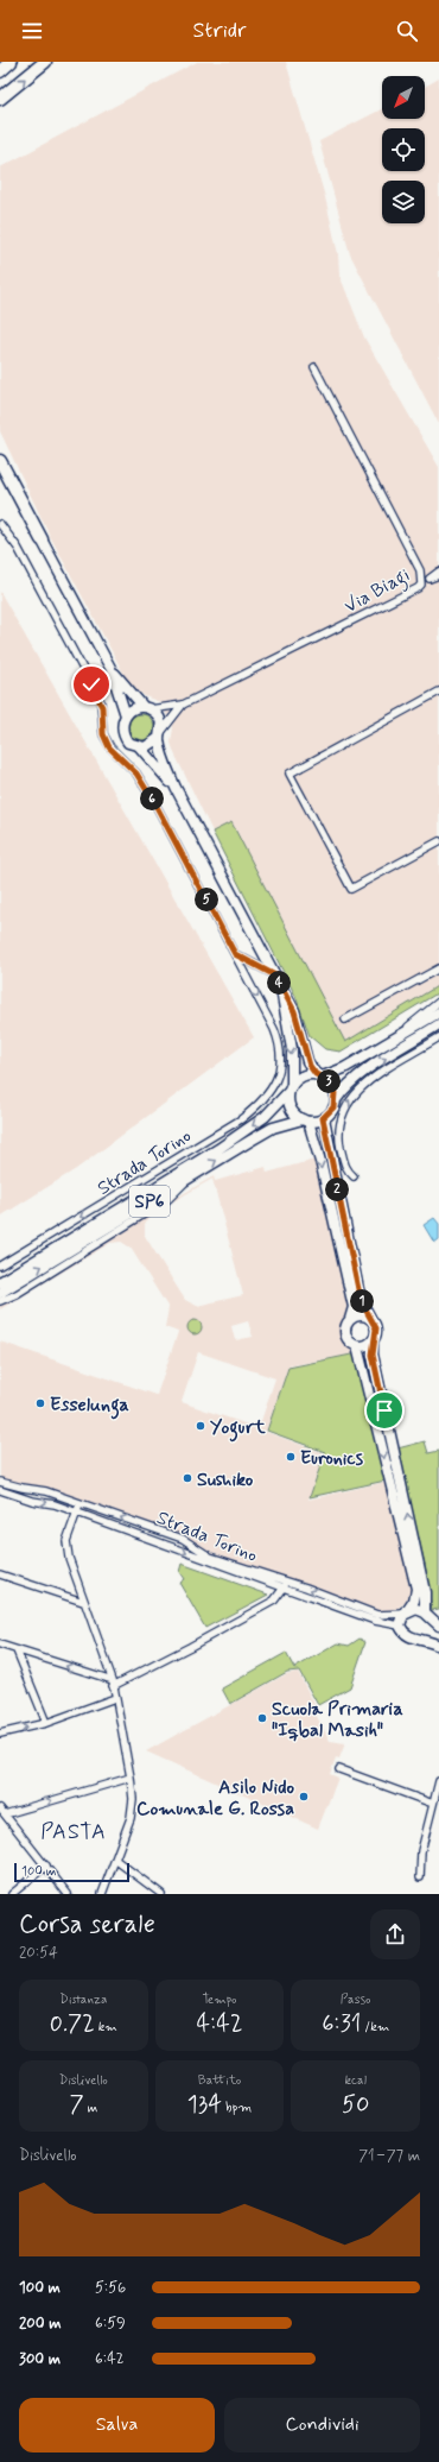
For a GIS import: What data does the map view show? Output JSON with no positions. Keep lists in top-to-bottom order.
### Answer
{
  "streets": {
    "street": ["Via Biagi", "Strada Torino", "SP6"]
  },
  "districts": ["PASTA"],
  "places": [
    "Esselunga",
    "Yogurt",
    "Euronics",
    "Sushiko",
    "Scuola Primaria \"Iqbal Masih\"",
    "Asilo Nido Comunale G. Rossa"
  ],
  "scale_bar": "100 m",
  "north": "bottom left",
  "page": {
    "header": "Stridr",
    "pins": [
      "6",
      "5",
      "4",
      "3",
      "2",
      "1"
    ],
    "scale": "100 m",
    "heading": ["Corsa serale", "20:54"],
    "stats": [
      ["Distanza", "0.72 km"],
      ["Tempo", "4:42"],
      ["Passo", "6:31 /km"],
      ["Dislivello", "7 m"],
      ["Battito", "134 bpm"],
      ["kcal", "50"]
    ],
    "chart": ["Dislivello", "71–77 m"],
    "list": [
      {
        "name": "100 m",
        "note": "5:56"
      },
      {
        "name": "200 m",
        "note": "6:59"
      },
      {
        "name": "300 m",
        "note": "6:42"
      }
    ],
    "buttons": ["Salva", "Condividi"]
  }
}
